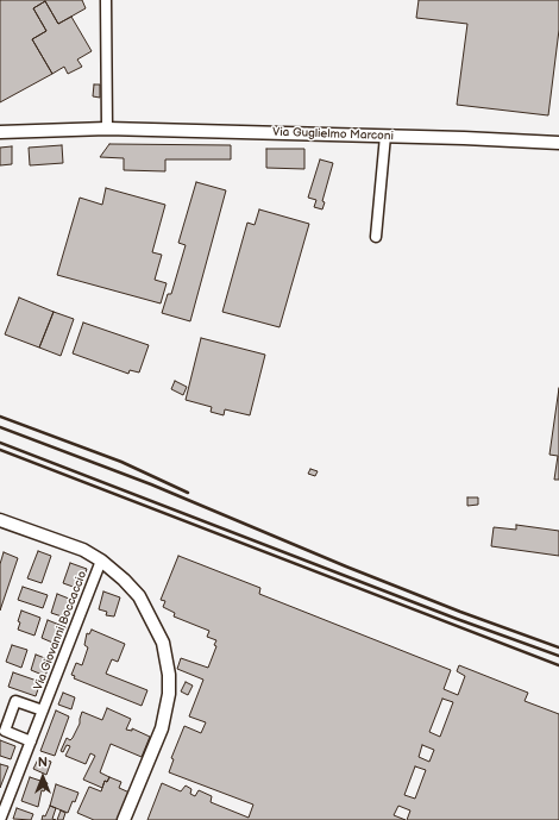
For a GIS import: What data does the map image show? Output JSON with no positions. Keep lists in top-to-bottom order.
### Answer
{
  "streets": {
    "street": ["Via Guglielmo Marconi", "Via Giovanni Boccaccio"]
  },
  "north": "top"
}
